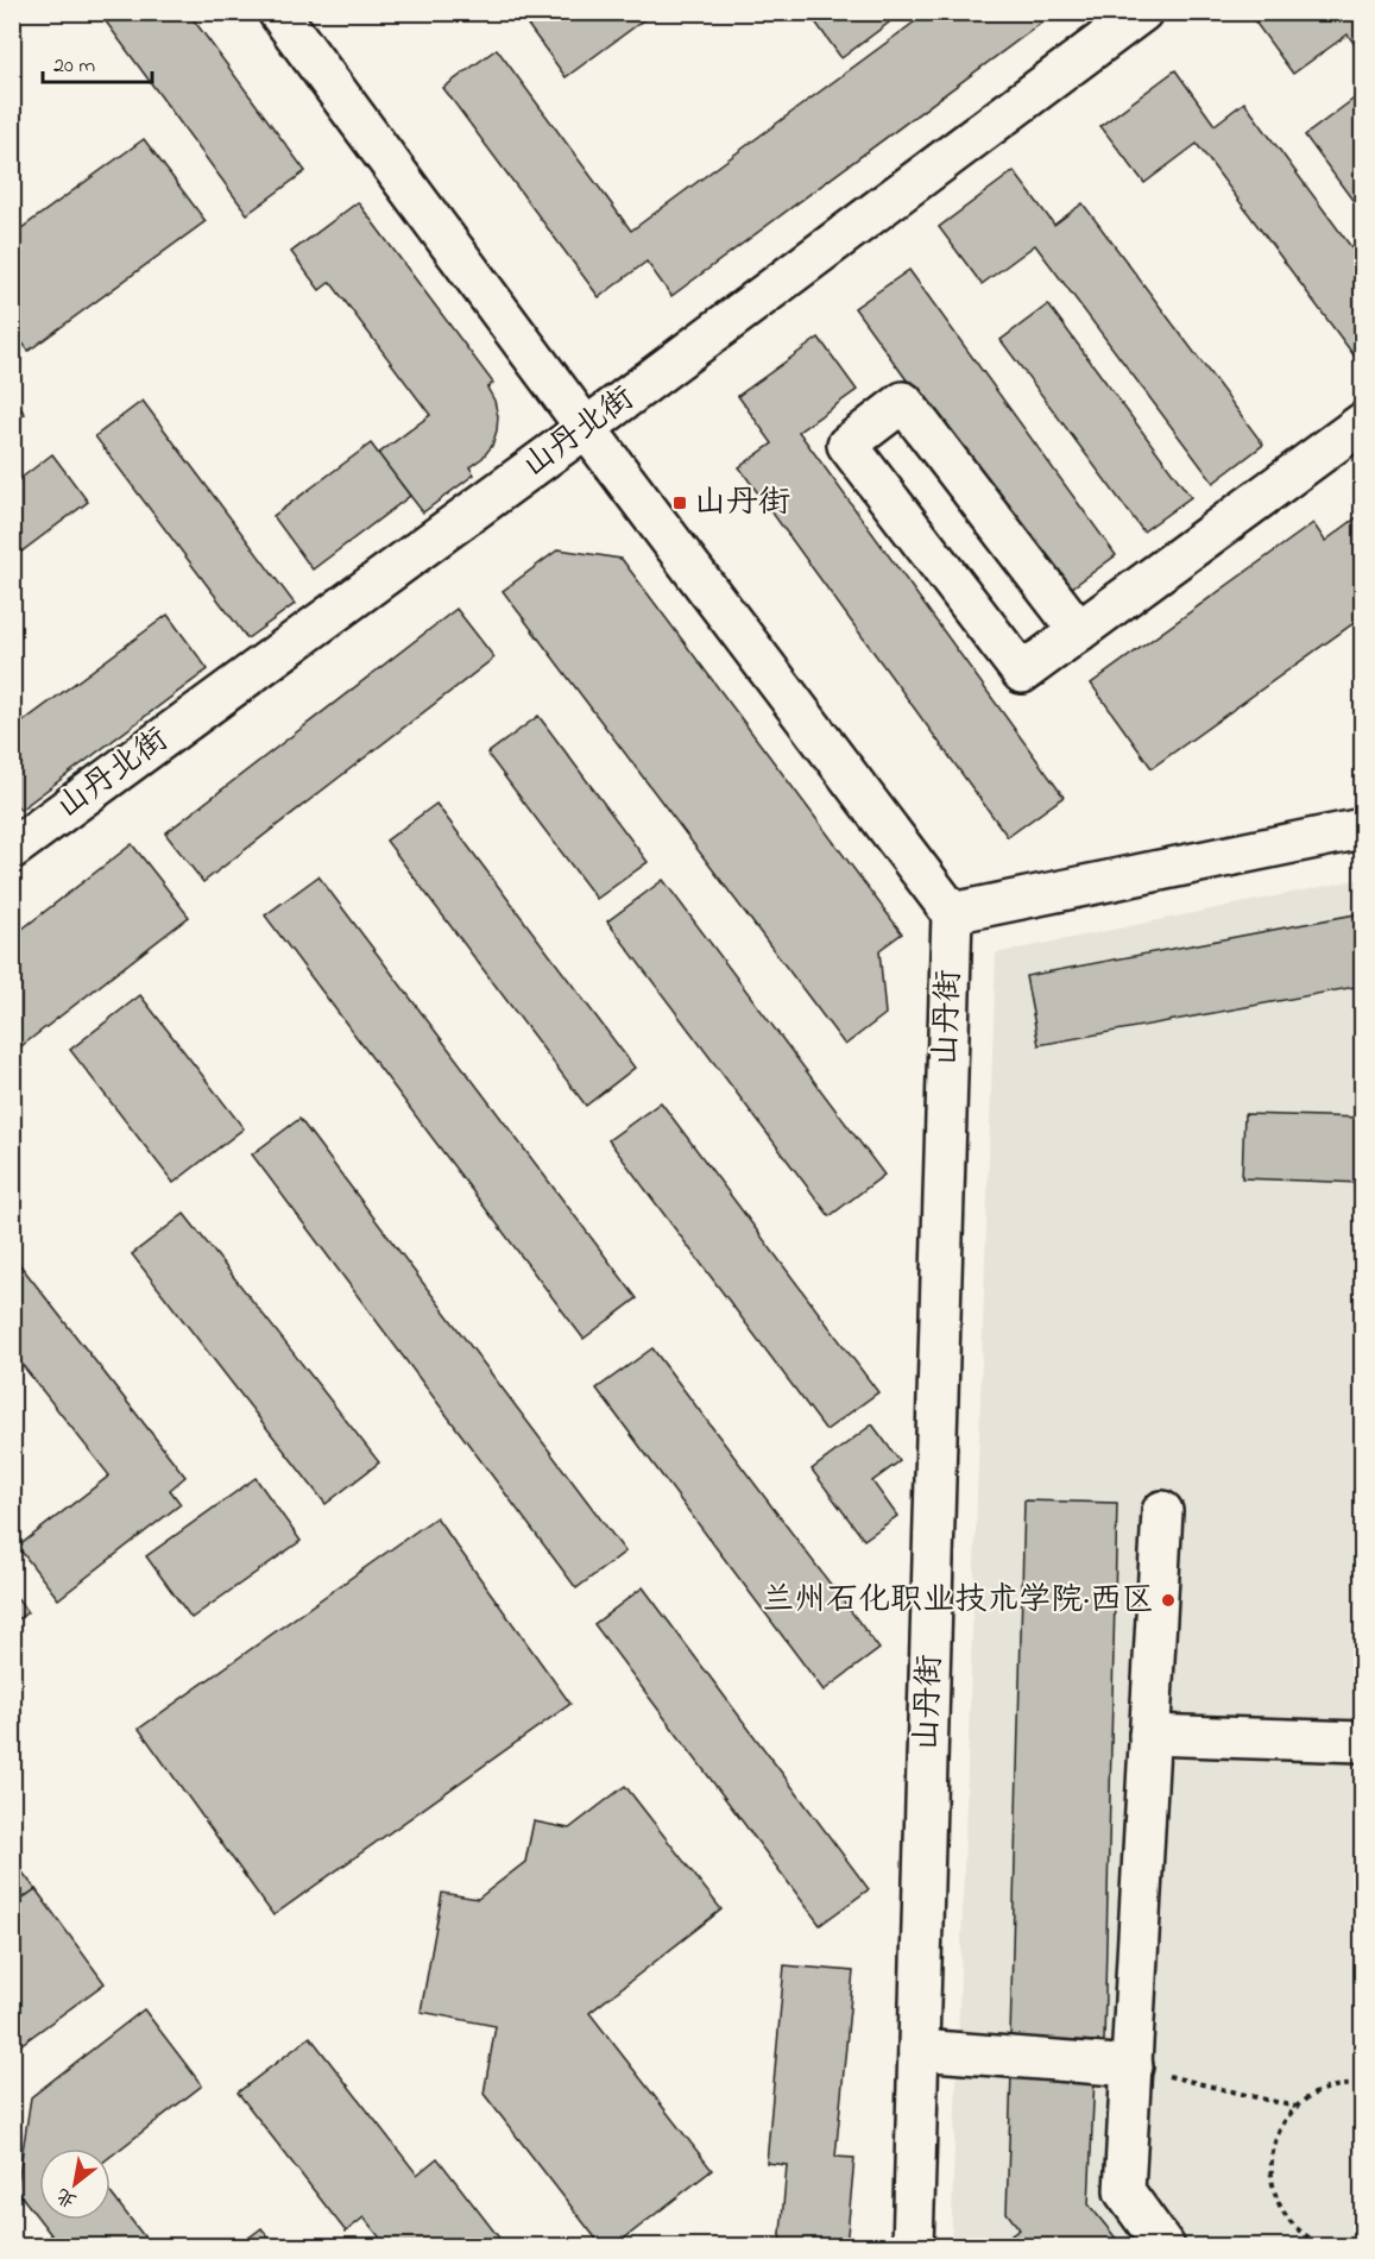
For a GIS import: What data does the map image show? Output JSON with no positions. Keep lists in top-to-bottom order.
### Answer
{
  "streets": {
    "street": ["山丹北街", "山丹街"]
  },
  "places": {
    "transit": ["山丹街"],
    "other": ["兰州石化职业技术学院·西区"]
  },
  "scale_bar": "20 m",
  "north": "bottom left"
}
